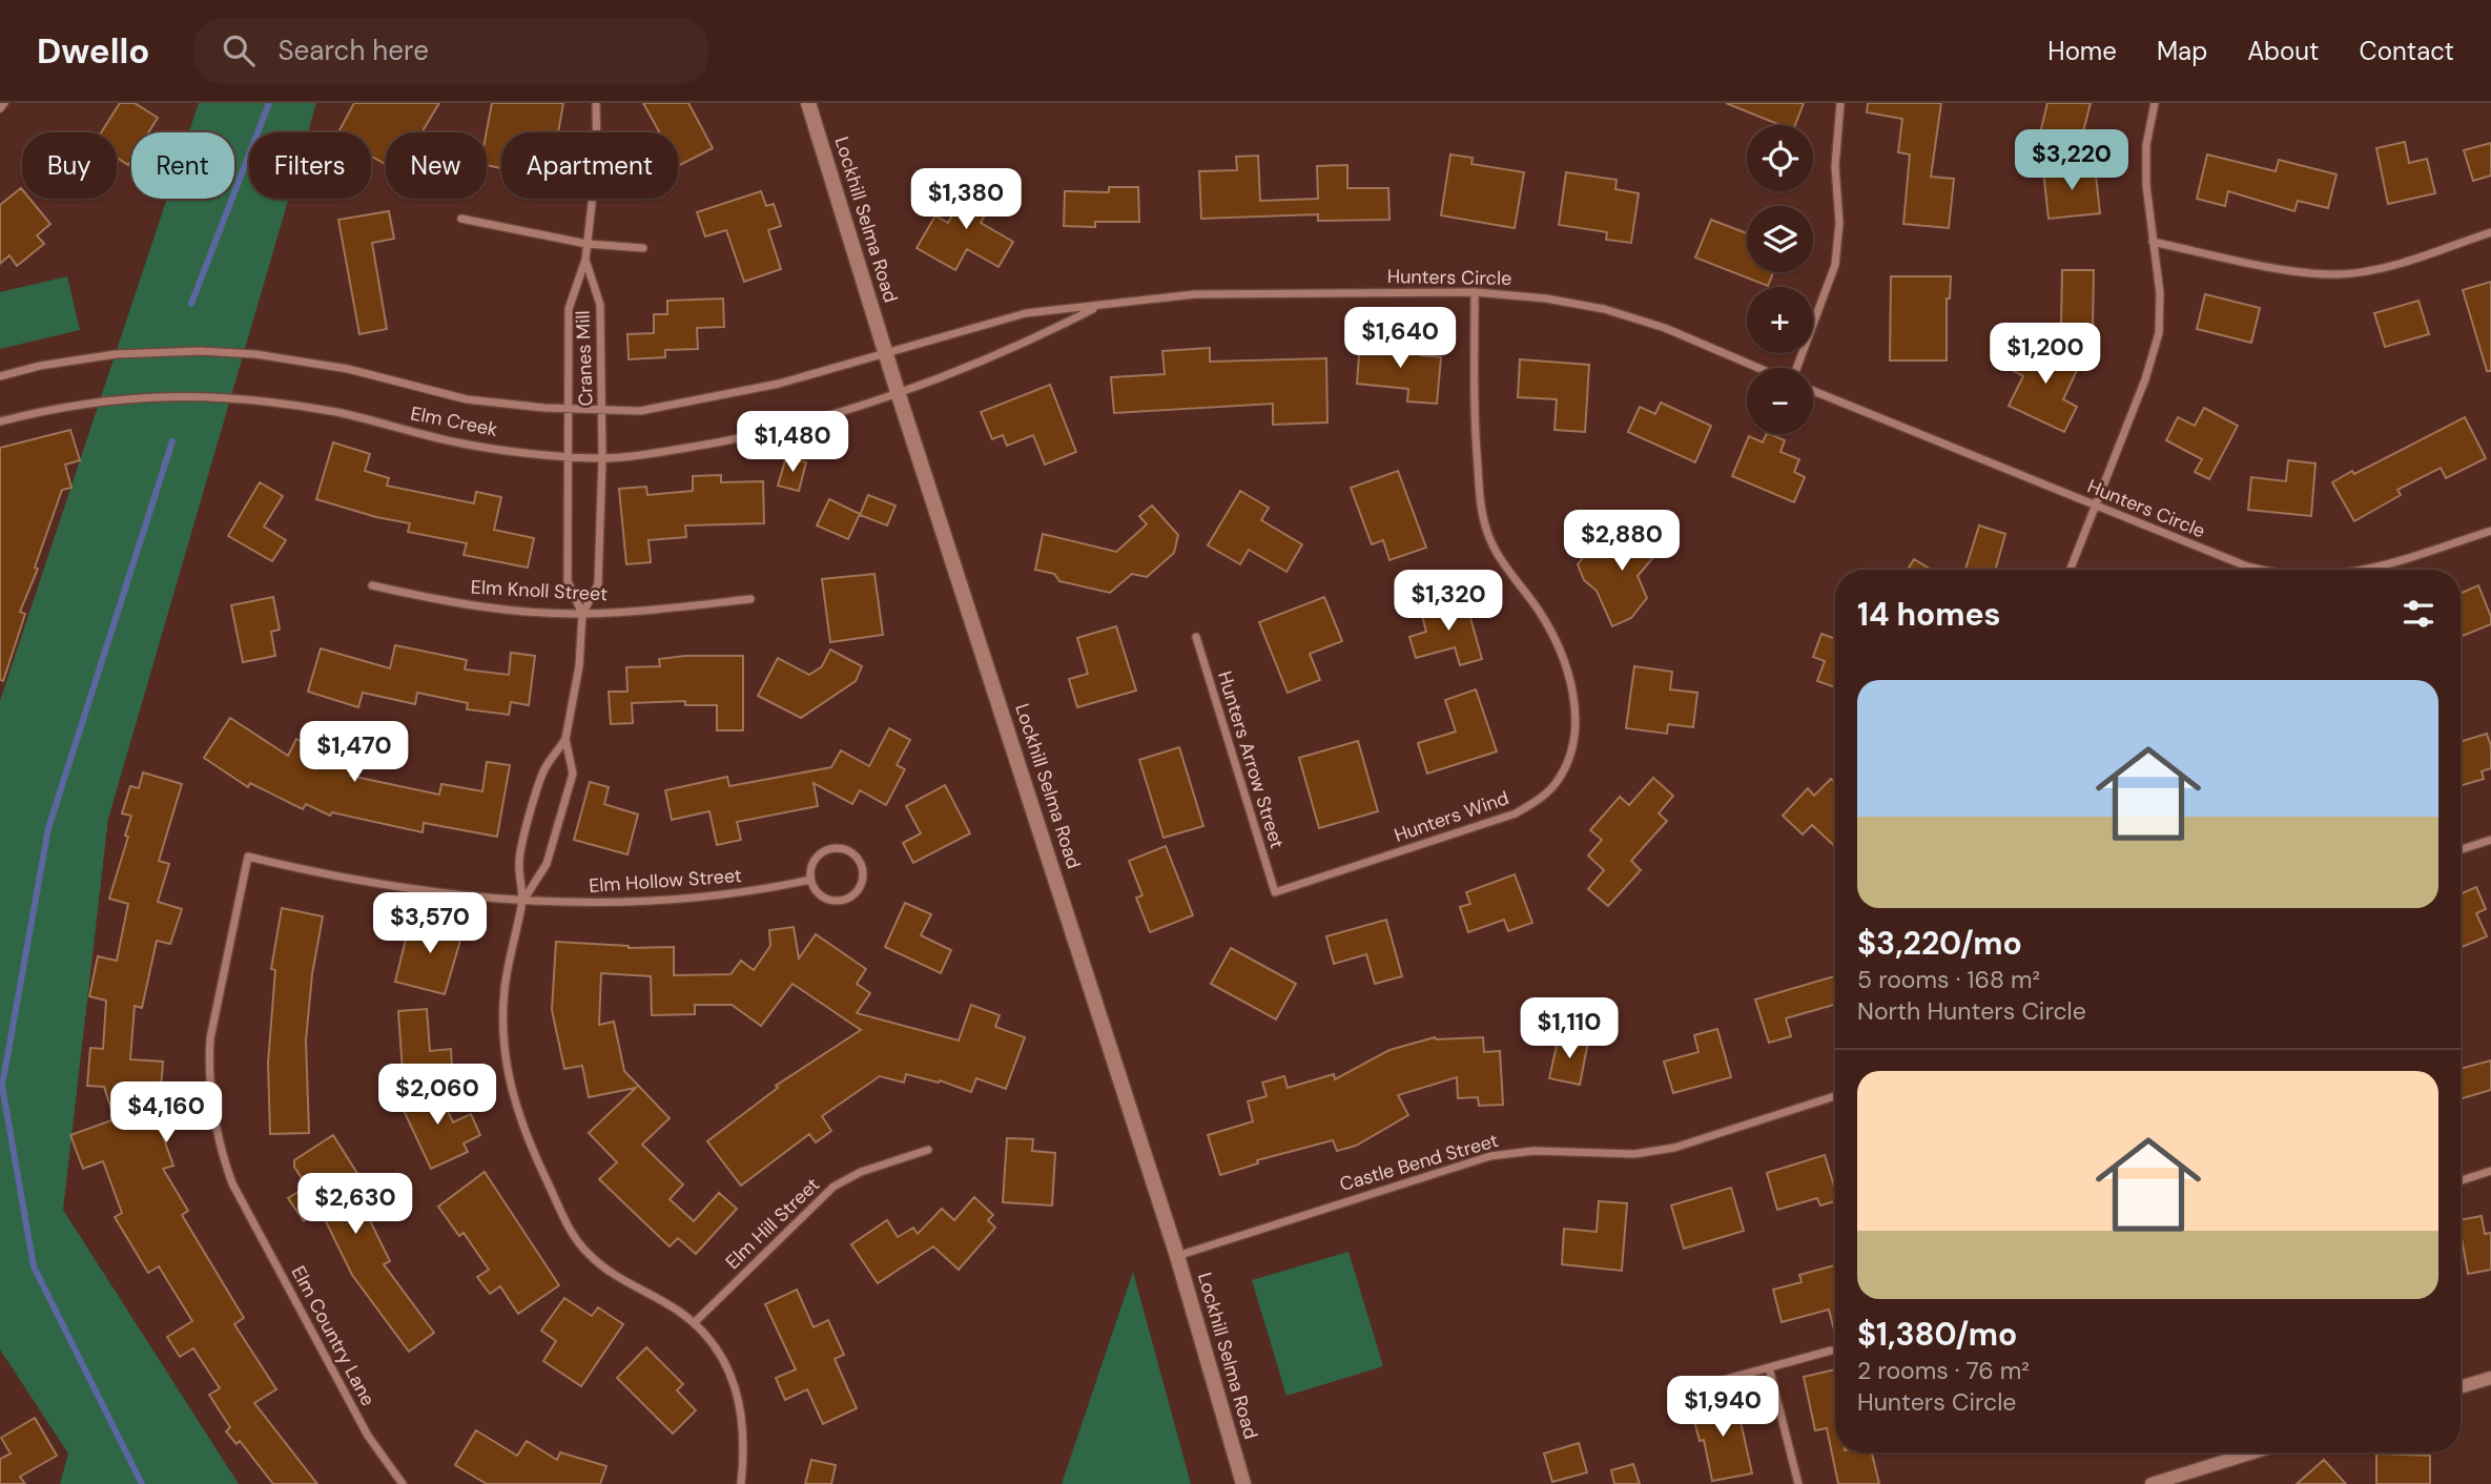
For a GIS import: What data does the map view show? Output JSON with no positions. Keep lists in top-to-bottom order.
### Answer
{
  "streets": {
    "main road": ["Lockhill Selma Road"],
    "street": [
      "Hunters Circle",
      "Cranes Mill",
      "Elm Creek",
      "Elm Knoll Street",
      "Hunters Arrow Street",
      "Hunters Wind",
      "Elm Hollow Street",
      "Castle Bend Street",
      "Elm Hill Street",
      "Elm Country Lane"
    ]
  },
  "crossings": [
    ["Lockhill Selma Road", "Hunters Circle"],
    ["Lockhill Selma Road", "Elm Creek"],
    ["Lockhill Selma Road", "Castle Bend Street"],
    ["Hunters Circle", "Elm Creek"],
    ["Hunters Circle", "Hunters Wind"],
    ["Cranes Mill", "Elm Creek"],
    ["Cranes Mill", "Elm Knoll Street"],
    ["Hunters Arrow Street", "Hunters Wind"],
    ["Elm Hollow Street", "Elm Country Lane"]
  ],
  "page": {
    "header": "Dwello",
    "search": "Search here",
    "nav": [
      "Home",
      "Map",
      "About",
      "Contact"
    ],
    "map_buttons": ["+", "−"],
    "price": [
      "$3,220",
      "$1,380",
      "$1,640",
      "$1,200",
      "$1,480",
      "$2,880",
      "$1,320",
      "$1,470",
      "$3,570",
      "$1,110",
      "$2,060",
      "$4,160",
      "$2,630",
      "$1,940"
    ],
    "chip": [
      "Buy",
      "Rent",
      "Filters",
      "New",
      "Apartment"
    ],
    "heading": "14 homes",
    "list": [
      {
        "name": "$3,220/mo",
        "note": "5 rooms · 168 m² · North Hunters Circle"
      },
      {
        "name": "$1,380/mo",
        "note": "2 rooms · 76 m² · Hunters Circle"
      }
    ]
  }
}
